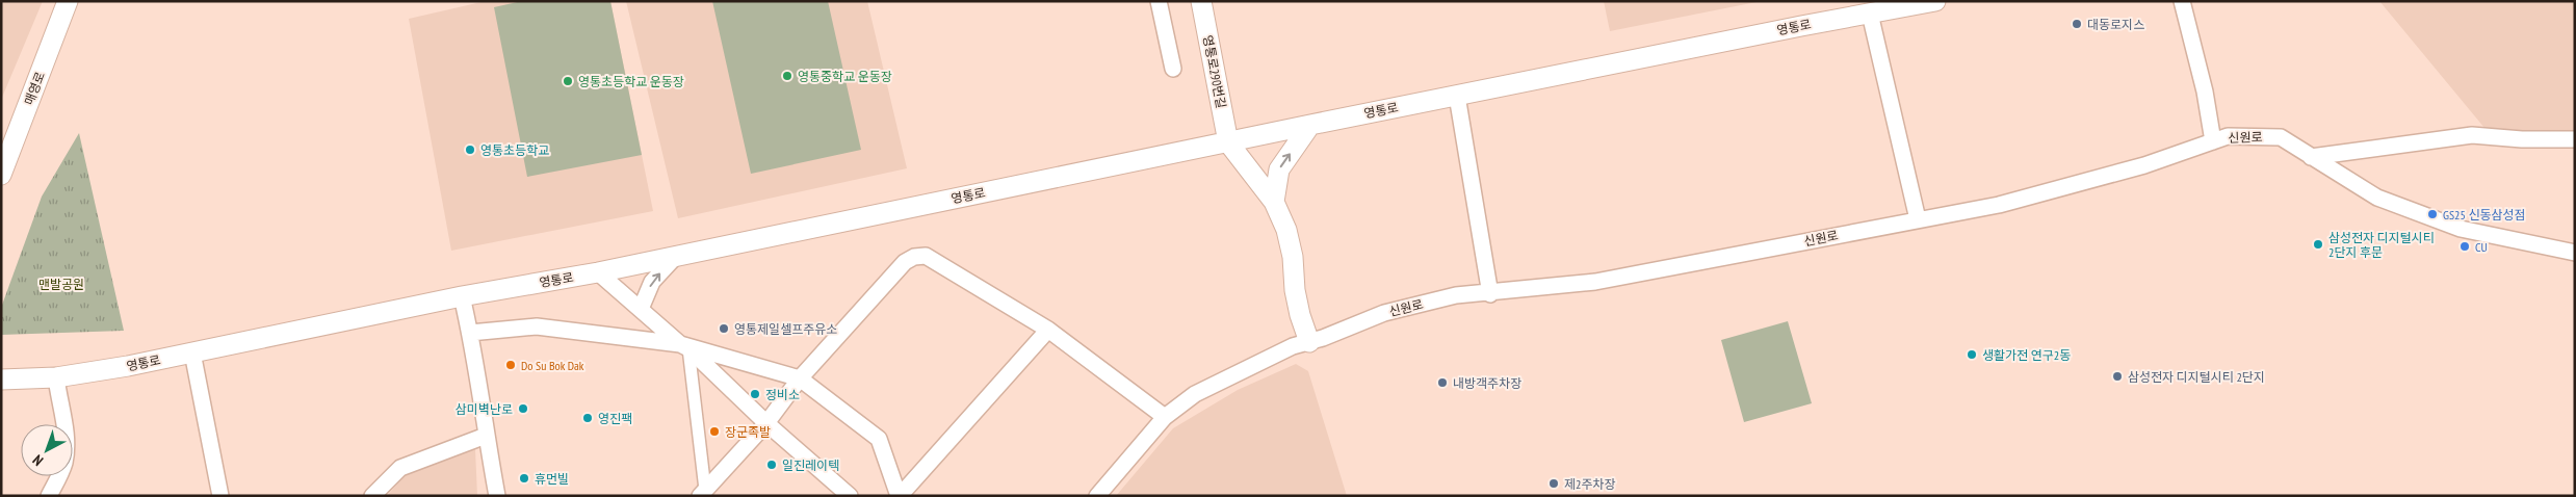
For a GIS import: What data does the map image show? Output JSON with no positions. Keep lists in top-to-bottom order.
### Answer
{
  "streets": {
    "street": [
      "영통로",
      "영통로290번길",
      "매영로",
      "신원로"
    ]
  },
  "crossings": [
    ["영통로", "영통로290번길"]
  ],
  "parks": ["맨발공원"],
  "places": [
    "대동로지스",
    "영통중학교 운동장",
    "영통초등학교 운동장",
    "영통초등학교",
    "GS25 신동삼성점",
    "삼성전자 디지털시티 2단지 후문",
    "CU",
    "영통제일셀프주유소",
    "생활가전 연구2동",
    "Do Su Bok Dak",
    "삼성전자 디지털시티 2단지",
    "내방객주차장",
    "정비소",
    "삼미벽난로",
    "영진팩",
    "장군족발",
    "일진레이텍",
    "휴먼빌",
    "제2주차장"
  ],
  "north": "bottom left"
}
